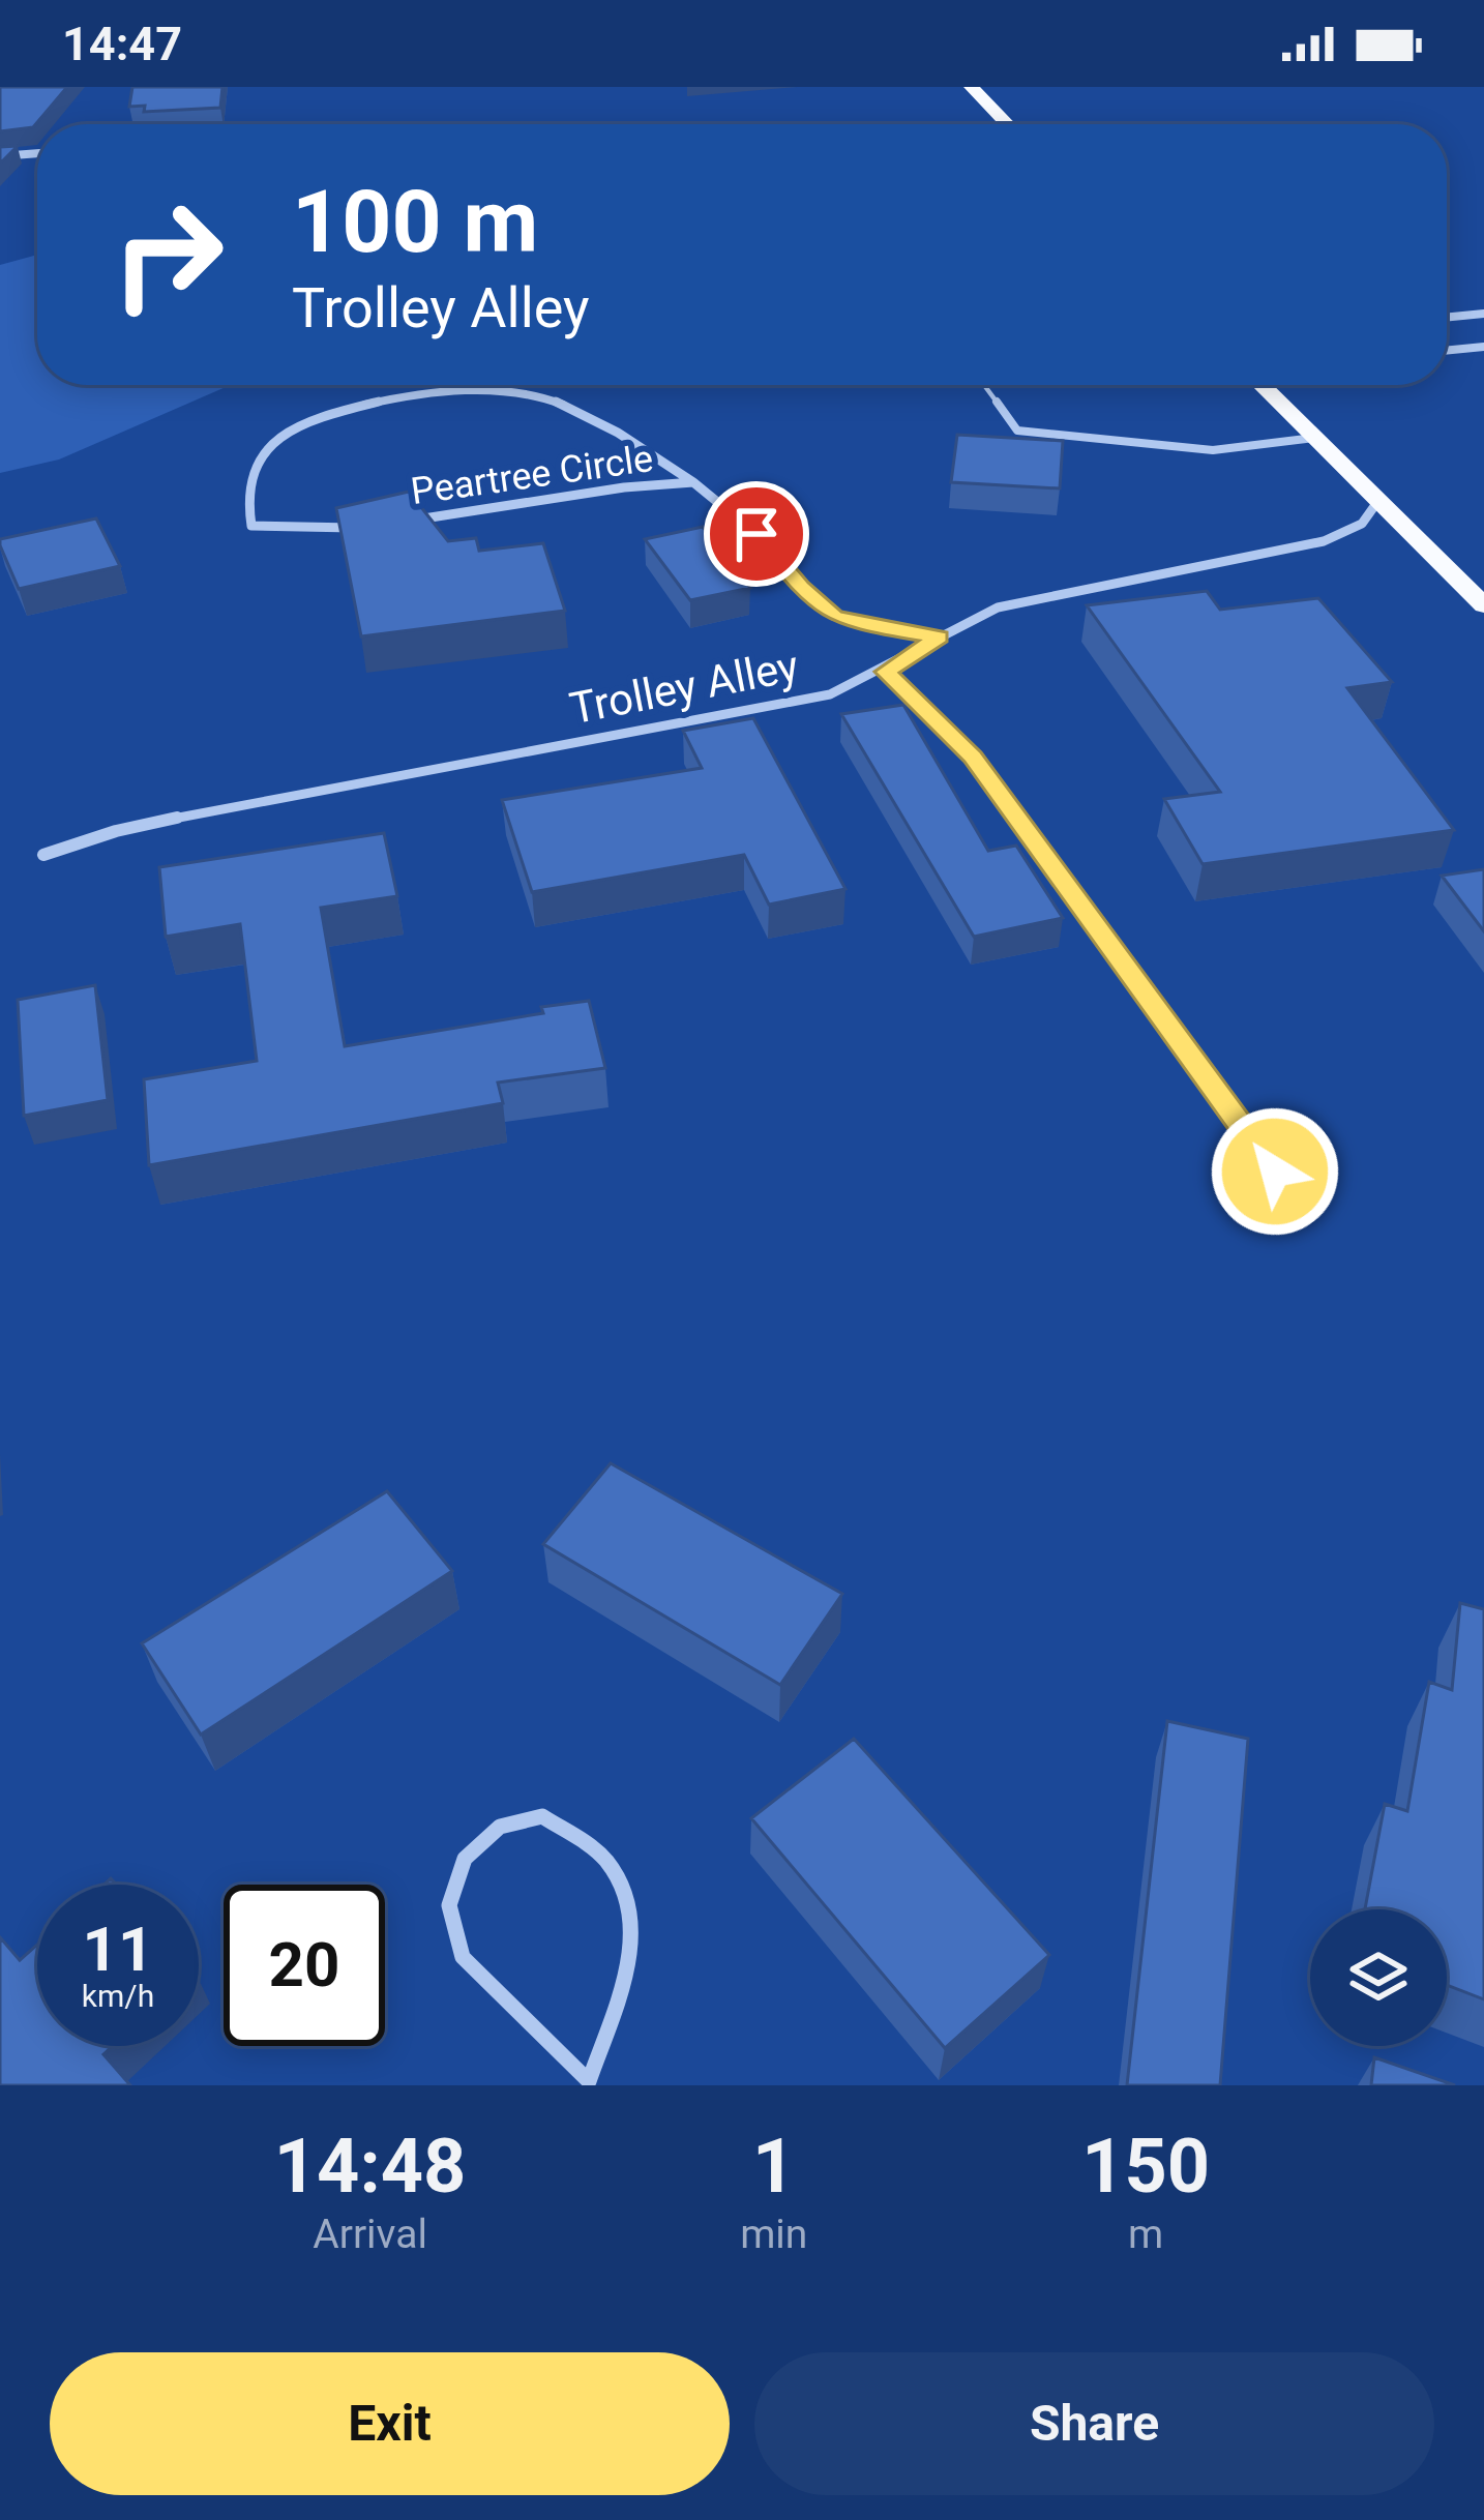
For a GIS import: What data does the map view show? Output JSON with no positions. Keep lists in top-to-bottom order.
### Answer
{
  "streets": {
    "street": ["Peartree Circle", "Trolley Alley"]
  },
  "crossings": [
    ["Peartree Circle", "Trolley Alley"]
  ],
  "page": {
    "status": "14:47",
    "turn": ["100 m", "Trolley Alley"],
    "speed": "11 km/h",
    "limit": "20",
    "eta": [
      "14:48",
      "Arrival",
      "1",
      "min",
      "150",
      "m"
    ],
    "buttons": ["Exit", "Share"]
  }
}
